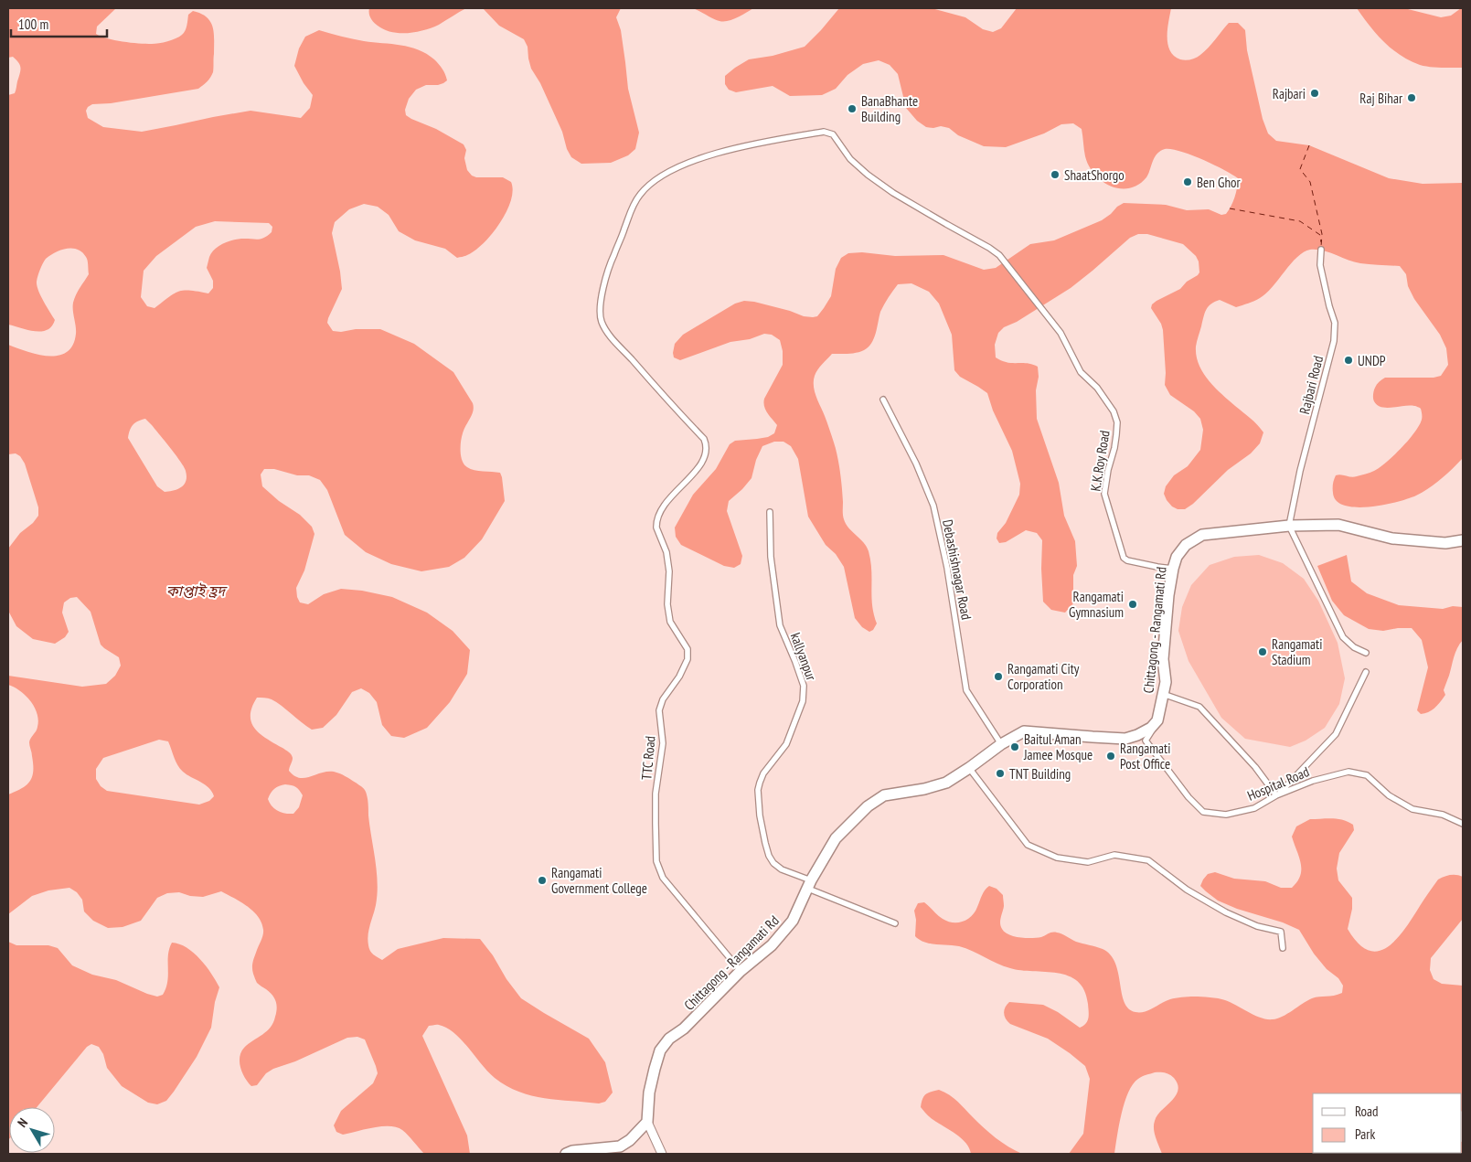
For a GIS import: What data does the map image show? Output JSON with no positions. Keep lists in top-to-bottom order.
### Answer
{
  "streets": {
    "highway": ["Chittagong - Rangamati Rd"],
    "street": [
      "Rajbari Road",
      "K.K.Roy Road",
      "Debashishnagar Road",
      "kallyanpur",
      "TTC Road",
      "Hospital Road"
    ]
  },
  "crossings": [
    ["Rajbari Road", "Chittagong - Rangamati Rd"],
    ["K.K.Roy Road", "Chittagong - Rangamati Rd"],
    ["K.K.Roy Road", "TTC Road"],
    ["Debashishnagar Road", "Chittagong - Rangamati Rd"],
    ["Chittagong - Rangamati Rd", "kallyanpur"],
    ["Chittagong - Rangamati Rd", "TTC Road"],
    ["Chittagong - Rangamati Rd", "Hospital Road"]
  ],
  "water": ["কাপ্তাই হ্রদ"],
  "places": [
    "Rajbari",
    "Raj Bihar",
    "BanaBhante Building",
    "ShaatShorgo",
    "Ben Ghor",
    "UNDP",
    "Rangamati Gymnasium",
    "Rangamati Stadium",
    "Rangamati City Corporation",
    "Baitul Aman Jamee Mosque",
    "Rangamati Post Office",
    "TNT Building",
    "Rangamati Government College"
  ],
  "legend": ["Road", "Park"],
  "scale_bar": "100 m",
  "north": "top left"
}
